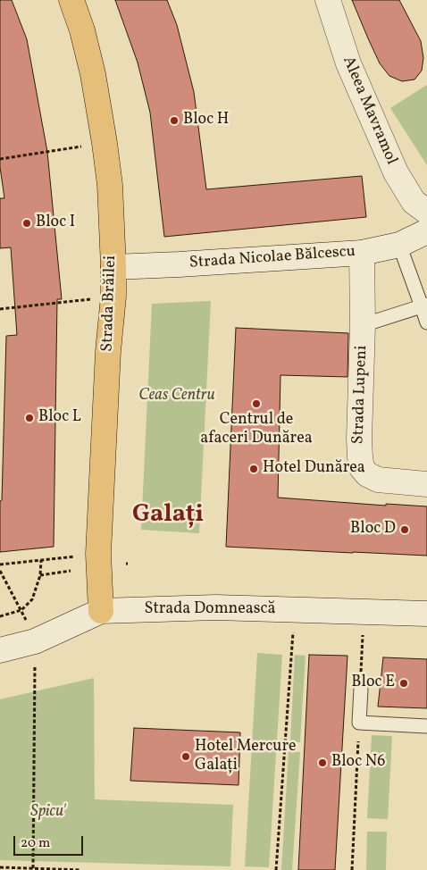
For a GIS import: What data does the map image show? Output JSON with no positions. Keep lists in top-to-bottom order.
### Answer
{
  "streets": {
    "main road": [
      "Aleea Mavramol",
      "Strada Nicolae Bălcescu",
      "Strada Brăilei",
      "Strada Lupeni",
      "Strada Domnească"
    ]
  },
  "crossings": [
    ["Strada Nicolae Bălcescu", "Strada Brăilei"],
    ["Strada Nicolae Bălcescu", "Strada Lupeni"],
    ["Strada Brăilei", "Strada Domnească"]
  ],
  "districts": ["Galați"],
  "parks": ["Ceas Centru", "Spicu'"],
  "places": [
    "Bloc H",
    "Bloc I",
    "Centrul de afaceri Dunărea",
    "Bloc L",
    "Hotel Dunărea",
    "Bloc D",
    "Bloc E",
    "Hotel Mercure Galați",
    "Bloc N6"
  ],
  "scale_bar": "20 m"
}
